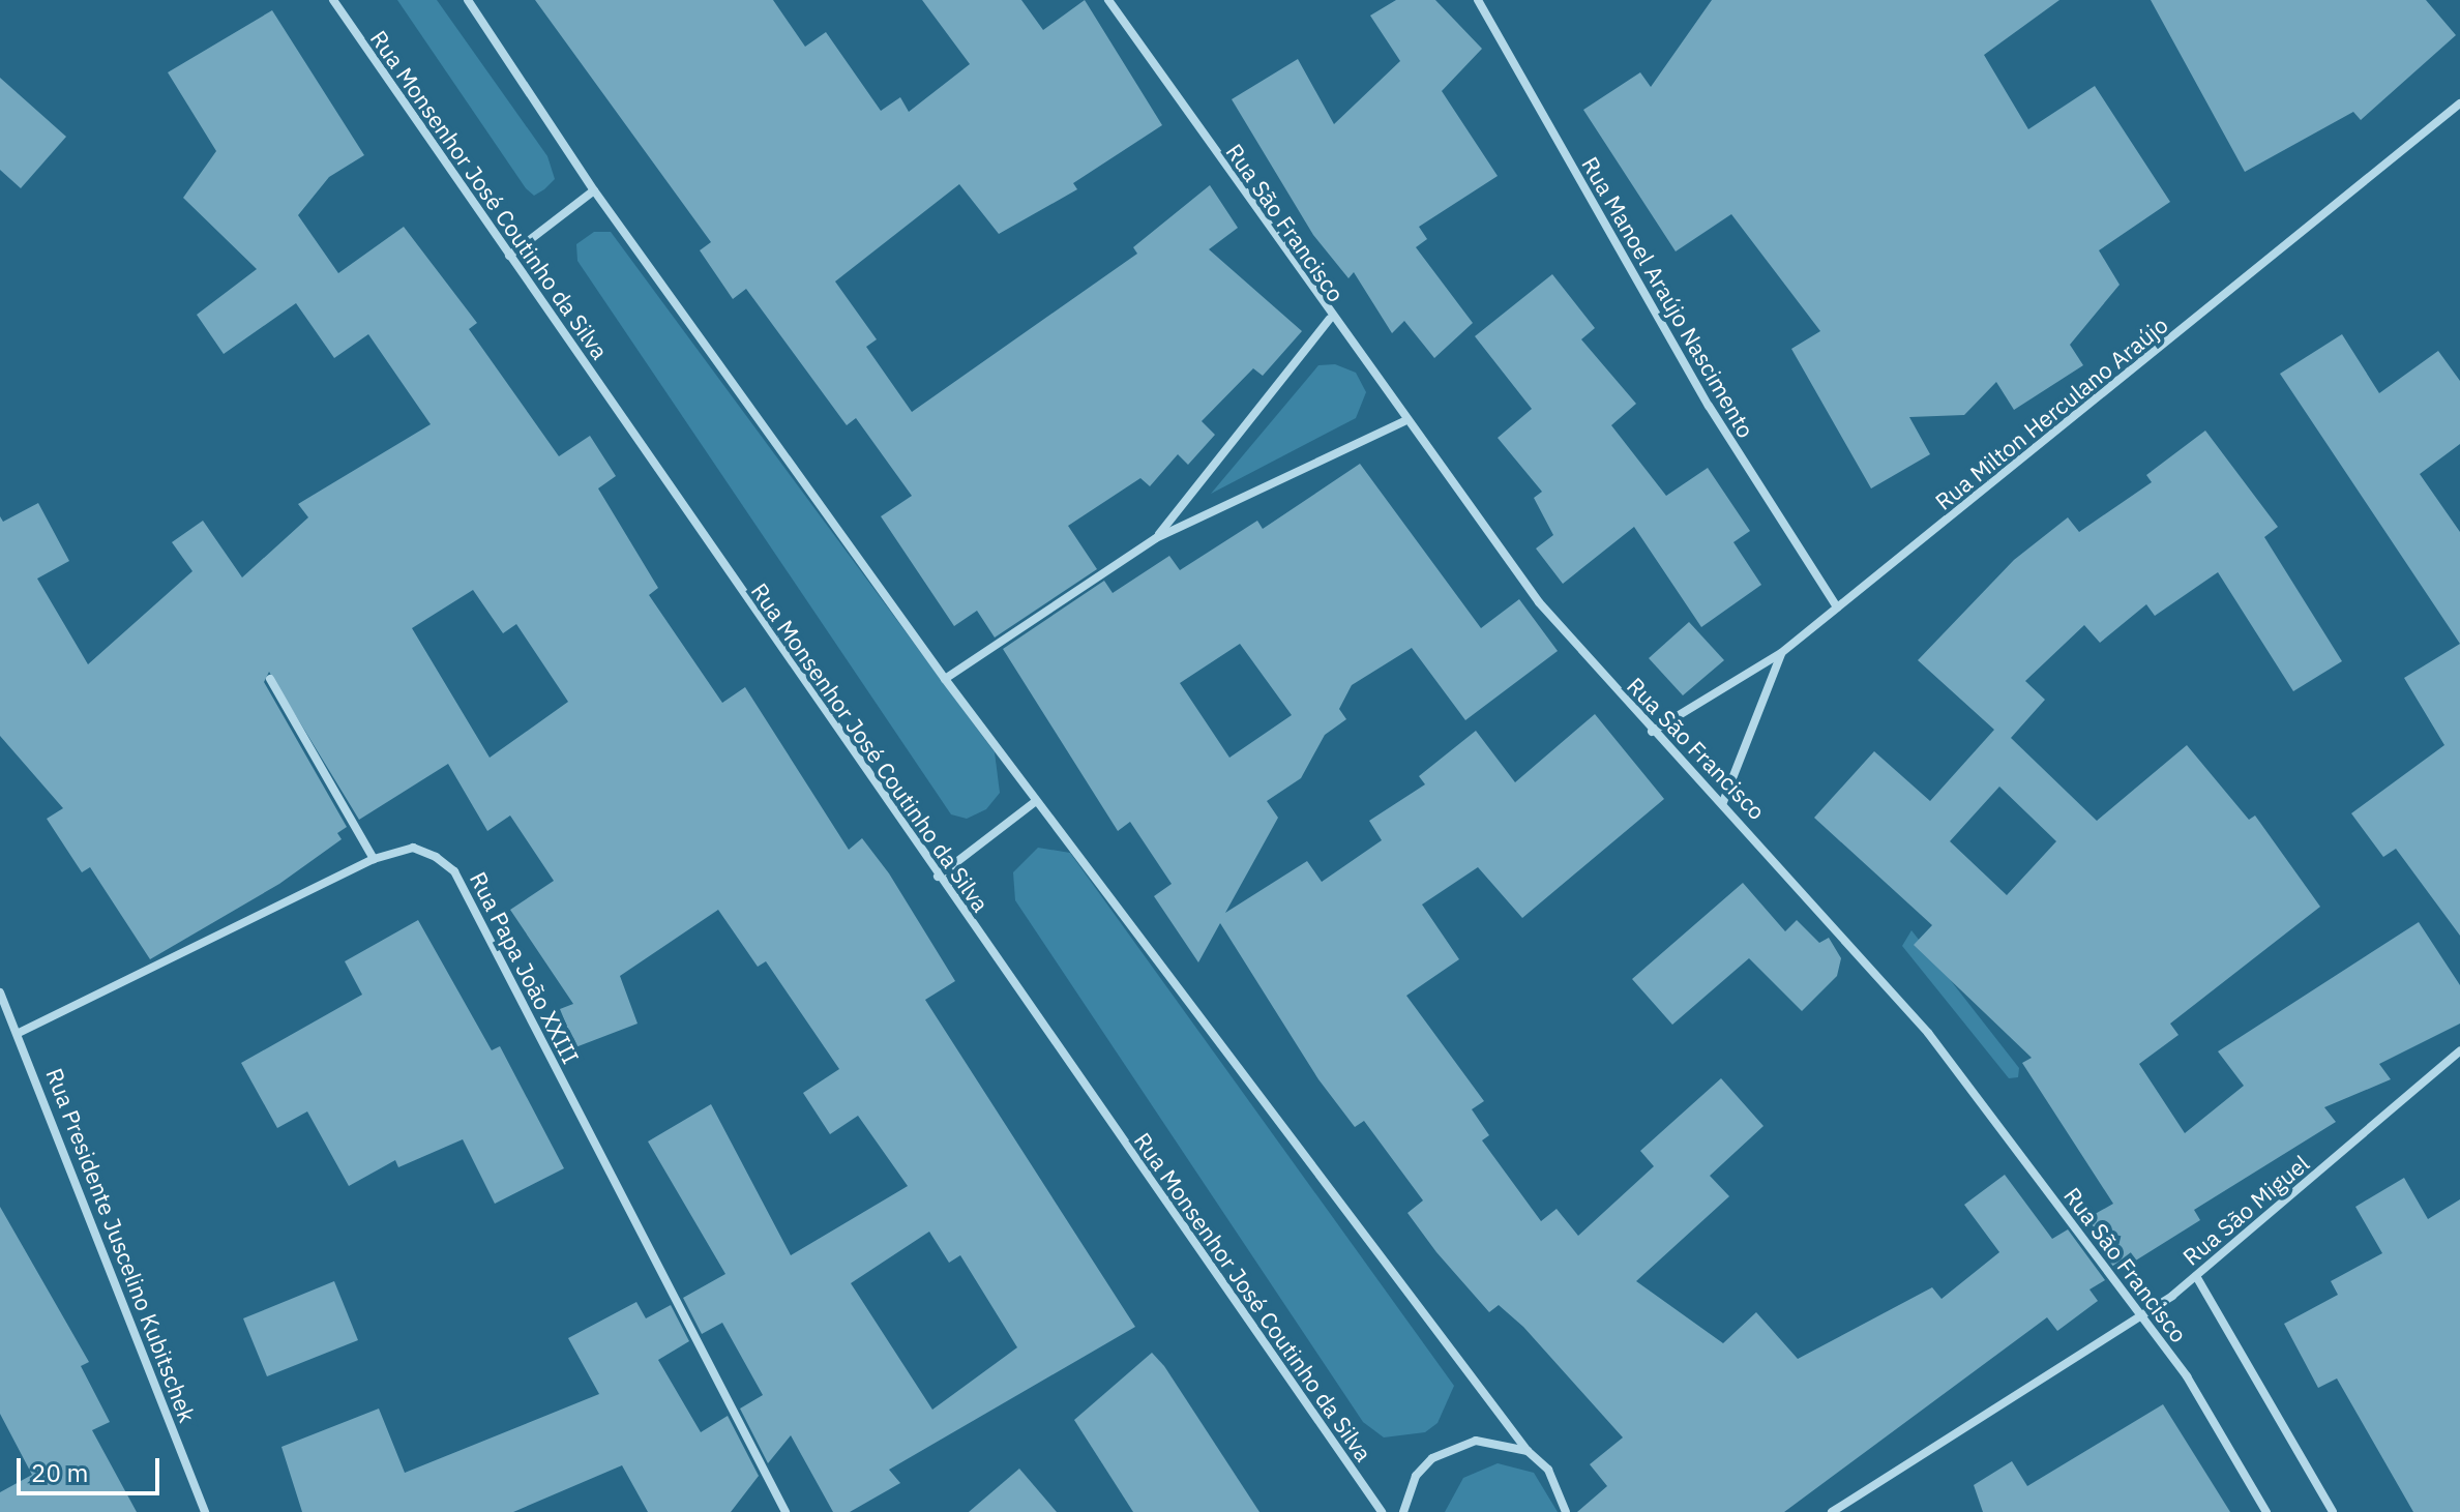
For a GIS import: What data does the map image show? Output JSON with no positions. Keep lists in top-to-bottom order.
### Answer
{
  "streets": {
    "street": [
      "Rua Monsenhor José Coutinho da Silva",
      "Rua São Francisco",
      "Rua Manoel Araújo Nascimento",
      "Rua Milton Herculano Araújo",
      "Rua Papa João XXIII",
      "Rua São Miguel",
      "Rua Presidente Juscelino Kubitschek"
    ]
  },
  "crossings": [
    ["Rua São Francisco", "Rua Milton Herculano Araújo"],
    ["Rua São Francisco", "Rua São Miguel"],
    ["Rua Manoel Araújo Nascimento", "Rua Milton Herculano Araújo"],
    ["Rua Papa João XXIII", "Rua Presidente Juscelino Kubitschek"]
  ],
  "scale_bar": "20 m"
}
